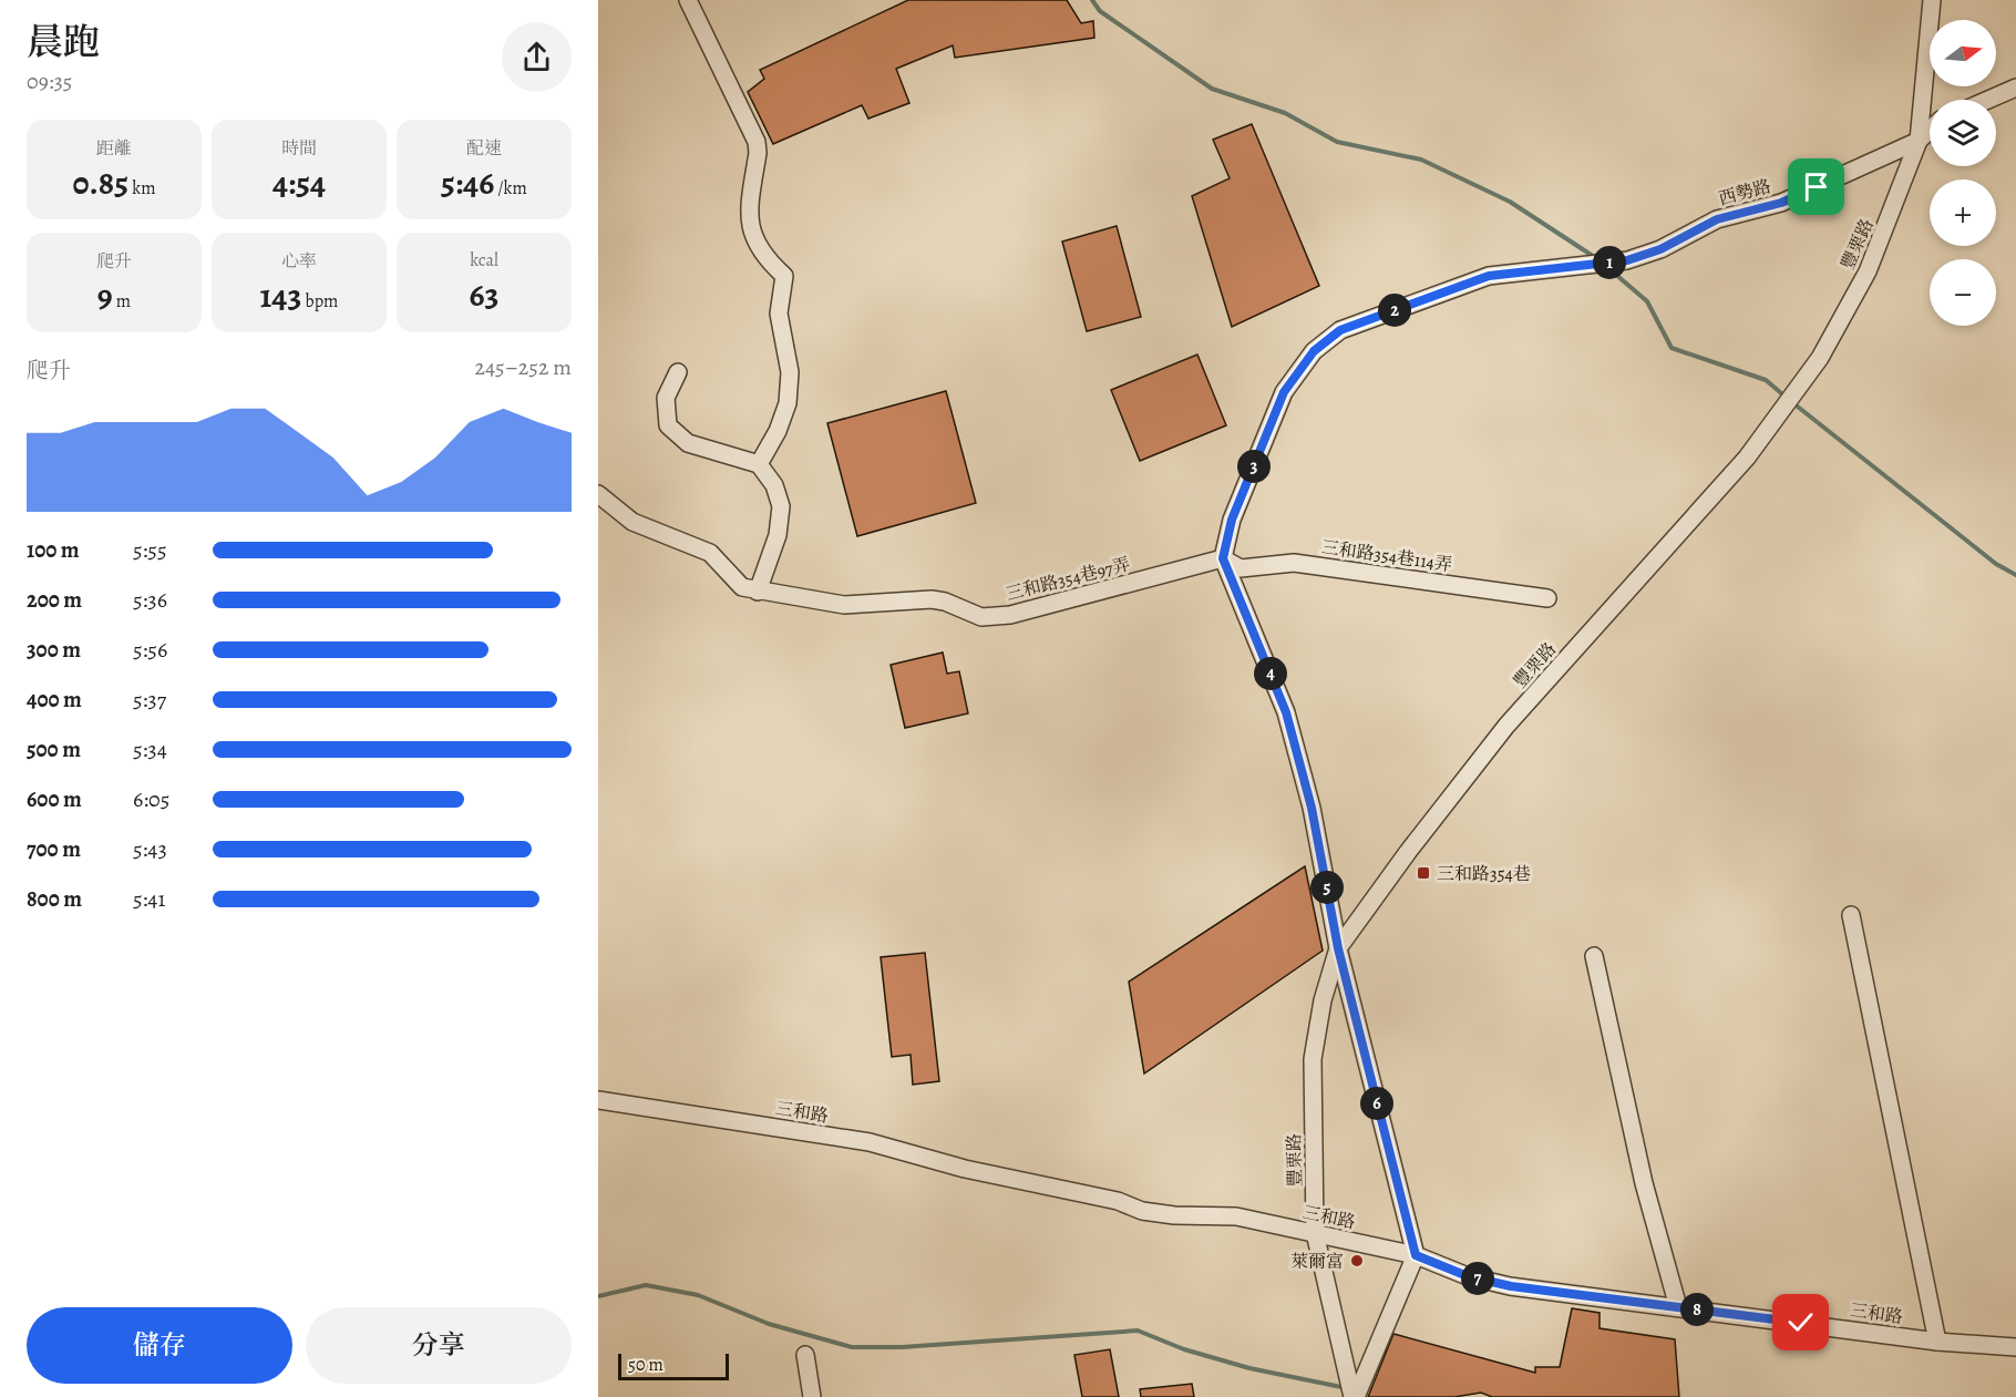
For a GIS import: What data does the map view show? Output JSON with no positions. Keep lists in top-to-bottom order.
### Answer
{
  "streets": {
    "street": [
      "西勢路",
      "豐栗路",
      "三和路354巷114弄",
      "三和路354巷97弄",
      "三和路"
    ]
  },
  "crossings": [
    ["西勢路", "豐栗路"],
    ["西勢路", "三和路354巷114弄"],
    ["西勢路", "三和路354巷97弄"],
    ["豐栗路", "三和路"],
    ["三和路354巷114弄", "三和路354巷97弄"]
  ],
  "places": {
    "transit": ["三和路354巷"],
    "other": ["萊爾富"]
  },
  "scale_bar": "50 m",
  "north": "right",
  "page": {
    "heading": ["晨跑", "09:35"],
    "map_buttons": ["+", "−"],
    "stats": [
      ["距離", "0.85 km"],
      ["時間", "4:54"],
      ["配速", "5:46 /km"],
      ["爬升", "9 m"],
      ["心率", "143 bpm"],
      ["kcal", "63"]
    ],
    "pins": [
      "1",
      "2",
      "3",
      "4",
      "5",
      "6",
      "7",
      "8"
    ],
    "chart": ["爬升", "245–252 m"],
    "list": [
      {
        "name": "100 m",
        "note": "5:55"
      },
      {
        "name": "200 m",
        "note": "5:36"
      },
      {
        "name": "300 m",
        "note": "5:56"
      },
      {
        "name": "400 m",
        "note": "5:37"
      },
      {
        "name": "500 m",
        "note": "5:34"
      },
      {
        "name": "600 m",
        "note": "6:05"
      },
      {
        "name": "700 m",
        "note": "5:43"
      },
      {
        "name": "800 m",
        "note": "5:41"
      }
    ],
    "buttons": ["儲存", "分享"],
    "scale": "50 m"
  }
}
